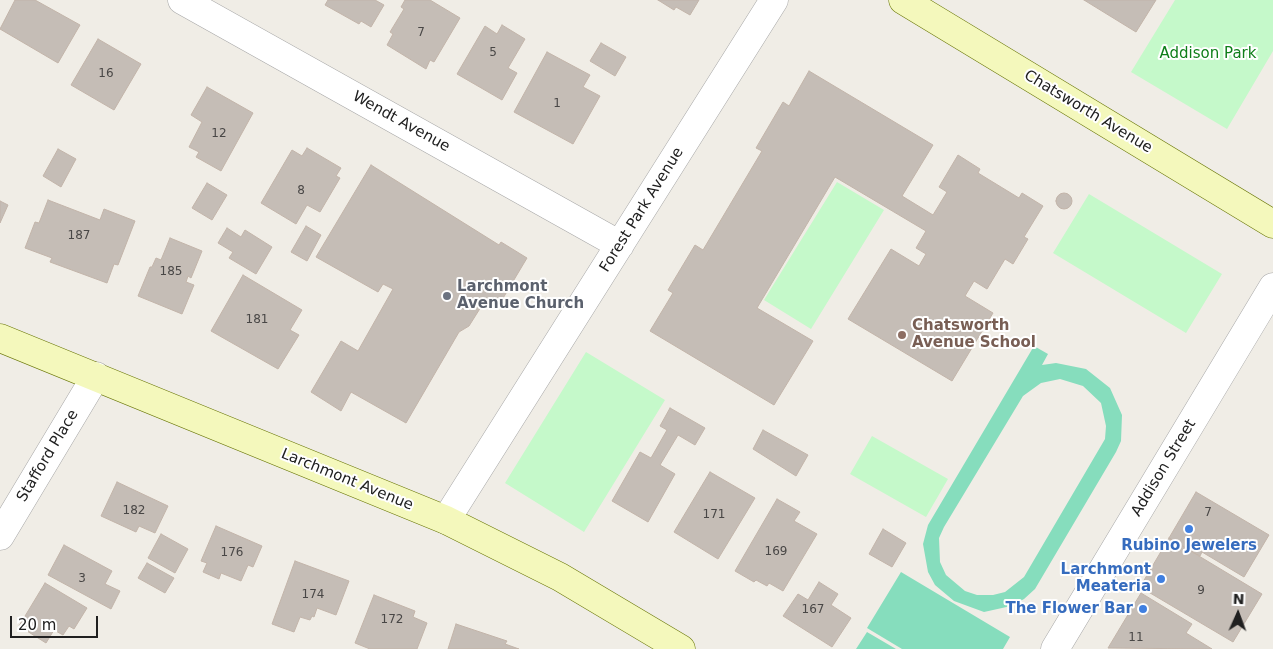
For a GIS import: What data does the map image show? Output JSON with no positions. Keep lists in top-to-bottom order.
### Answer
{
  "streets": {
    "street": [
      "Chatsworth Avenue",
      "Wendt Avenue",
      "Forest Park Avenue",
      "Stafford Place",
      "Addison Street",
      "Larchmont Avenue"
    ]
  },
  "crossings": [
    ["Wendt Avenue", "Forest Park Avenue"],
    ["Forest Park Avenue", "Larchmont Avenue"],
    ["Stafford Place", "Larchmont Avenue"]
  ],
  "parks": ["Addison Park"],
  "places": [
    "Larchmont Avenue Church",
    "Chatsworth Avenue School",
    "Rubino Jewelers",
    "Larchmont Meateria",
    "The Flower Bar"
  ],
  "house_numbers": [
    "7",
    "5",
    "16",
    "1",
    "12",
    "8",
    "187",
    "185",
    "181",
    "182",
    "7",
    "171",
    "169",
    "176",
    "3",
    "9",
    "174",
    "167",
    "172",
    "11"
  ],
  "scale_bar": "20 m",
  "north": "top"
}
